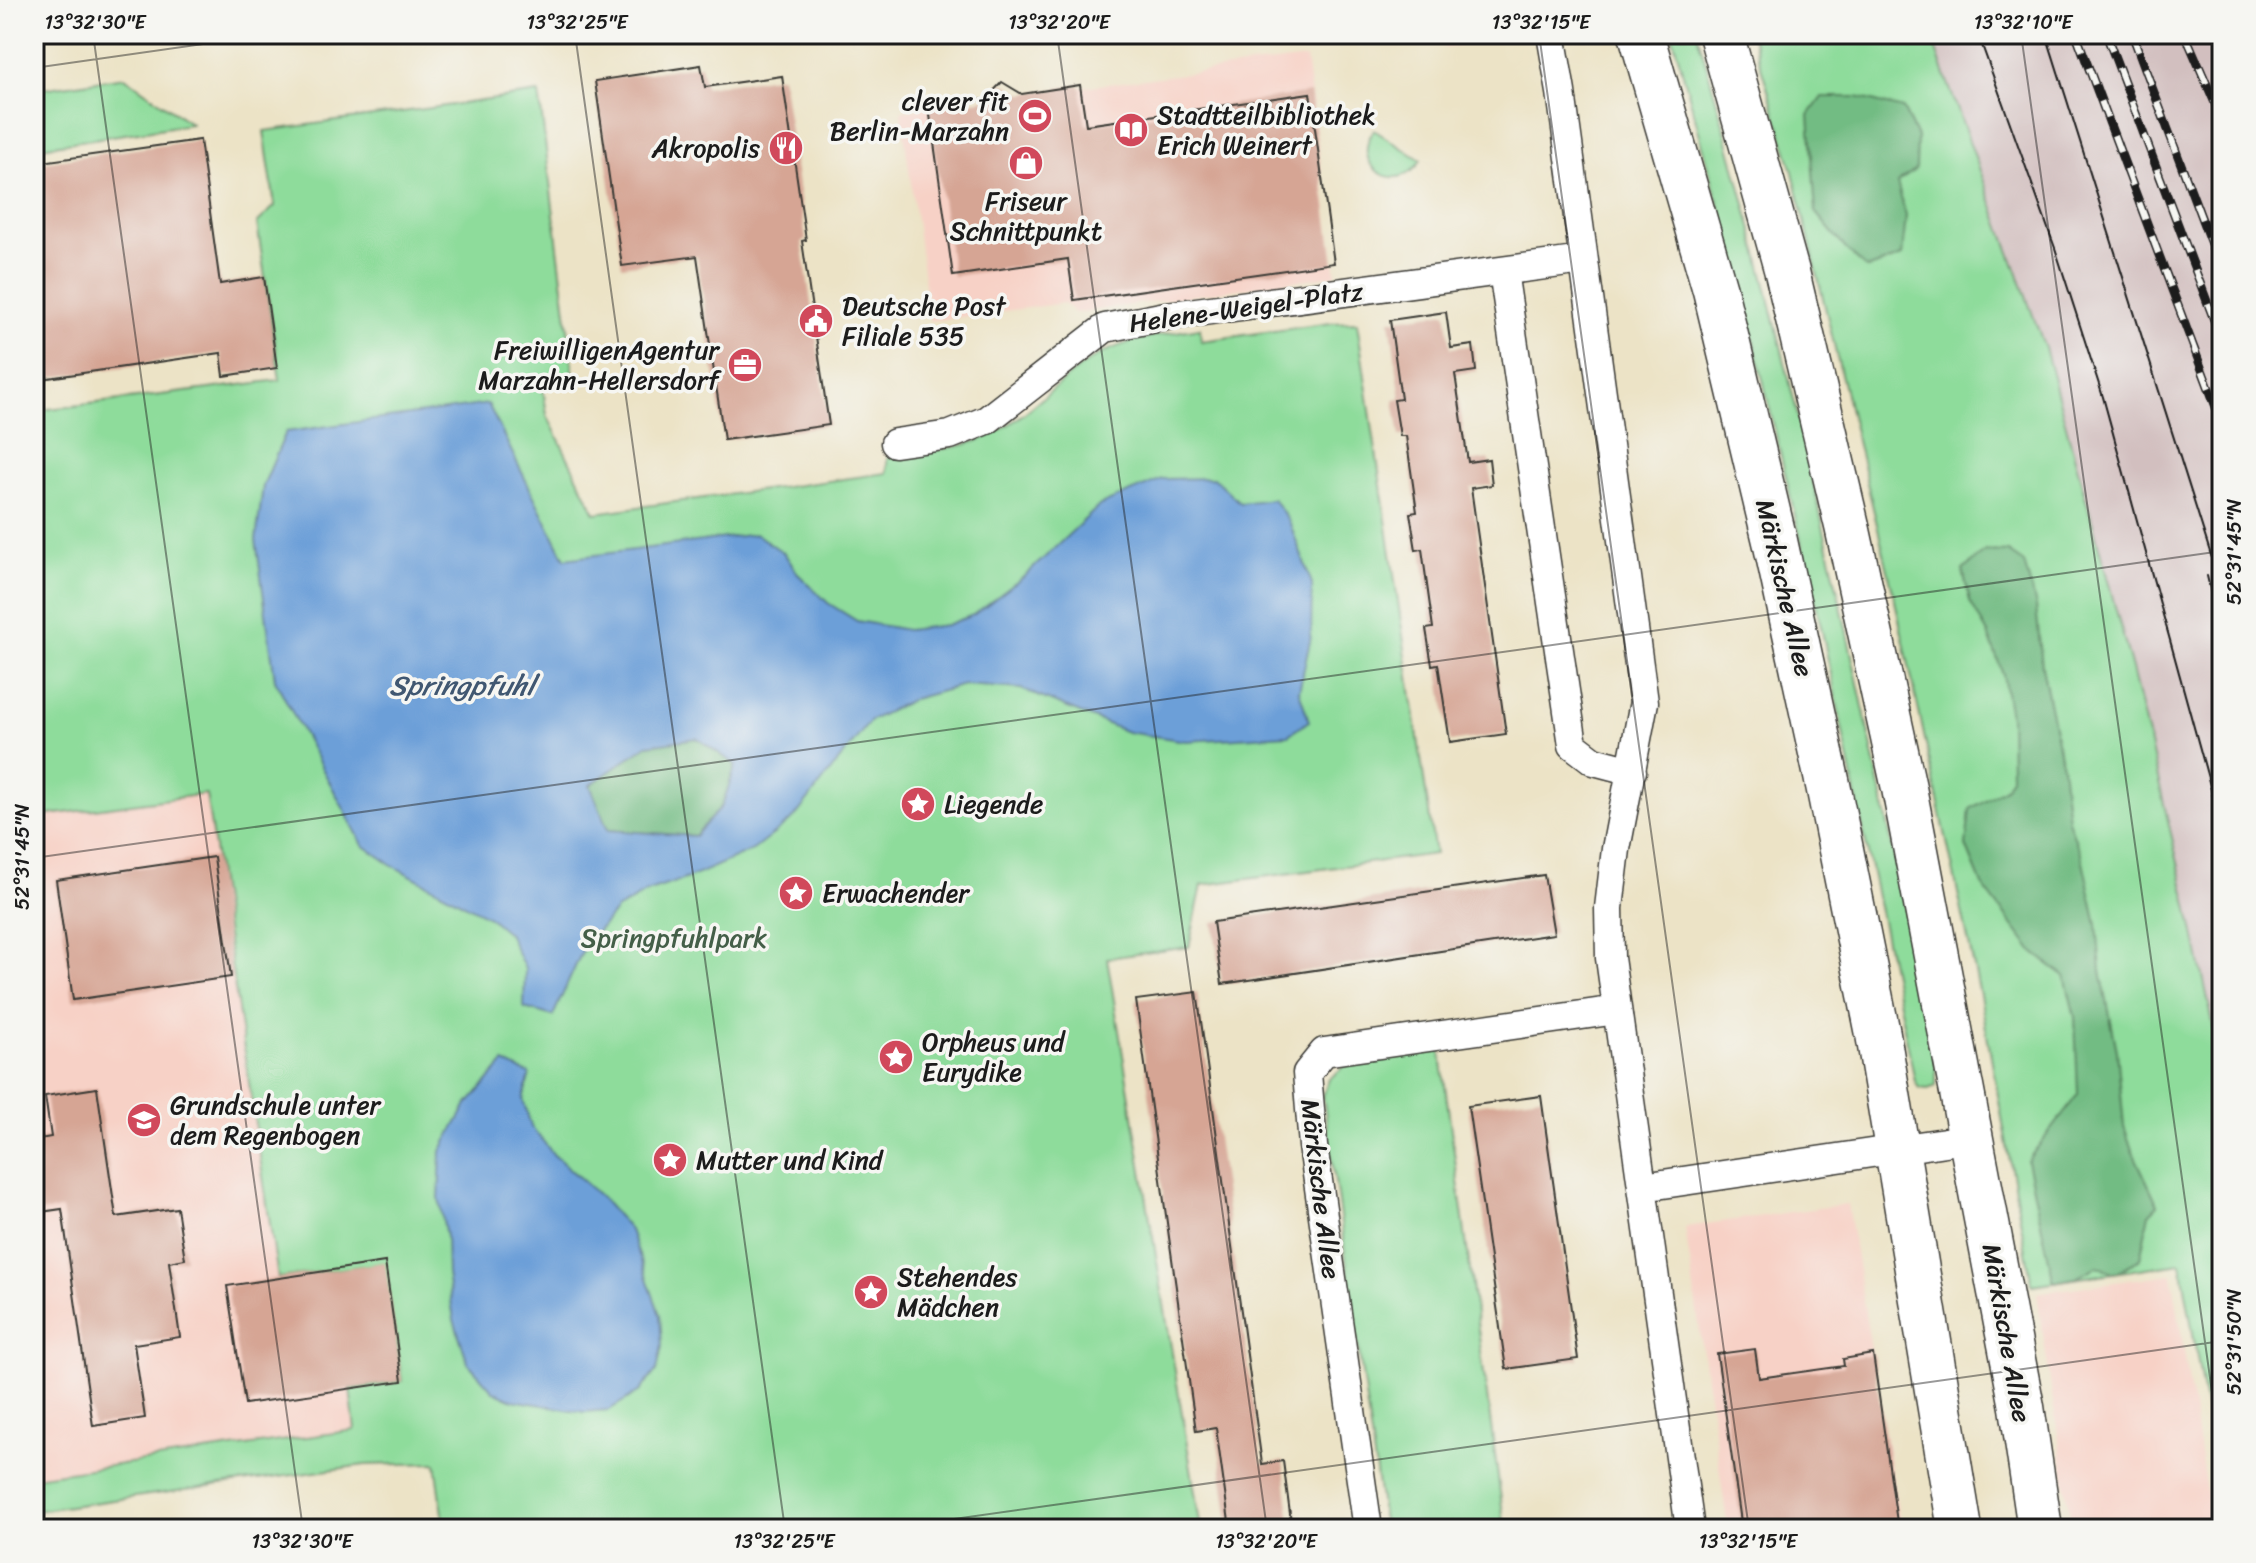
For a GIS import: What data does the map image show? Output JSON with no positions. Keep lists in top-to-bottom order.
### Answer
{
  "streets": {
    "main road": ["Märkische Allee"],
    "street": ["Helene-Weigel-Platz"]
  },
  "water": ["Springpfuhl"],
  "parks": ["Springpfuhlpark"],
  "places": {
    "sports": ["clever fit Berlin-Marzahn"],
    "library": ["Stadtteilbibliothek Erich Weinert"],
    "restaurant": ["Akropolis"],
    "shop": ["Friseur Schnittpunkt"],
    "public building": ["Deutsche Post Filiale 535"],
    "office": ["FreiwilligenAgentur Marzahn-Hellersdorf"],
    "place": [
      "Liegende",
      "Erwachender",
      "Orpheus und Eurydike",
      "Mutter und Kind",
      "Stehendes Mädchen"
    ],
    "school or university": ["Grundschule unter dem Regenbogen"]
  },
  "coordinates": [
    "13°32'30\"E",
    "13°32'25\"E",
    "13°32'20\"E",
    "13°32'15\"E",
    "13°32'10\"E",
    "52°31'45\"N",
    "52°31'50\"N"
  ]
}
